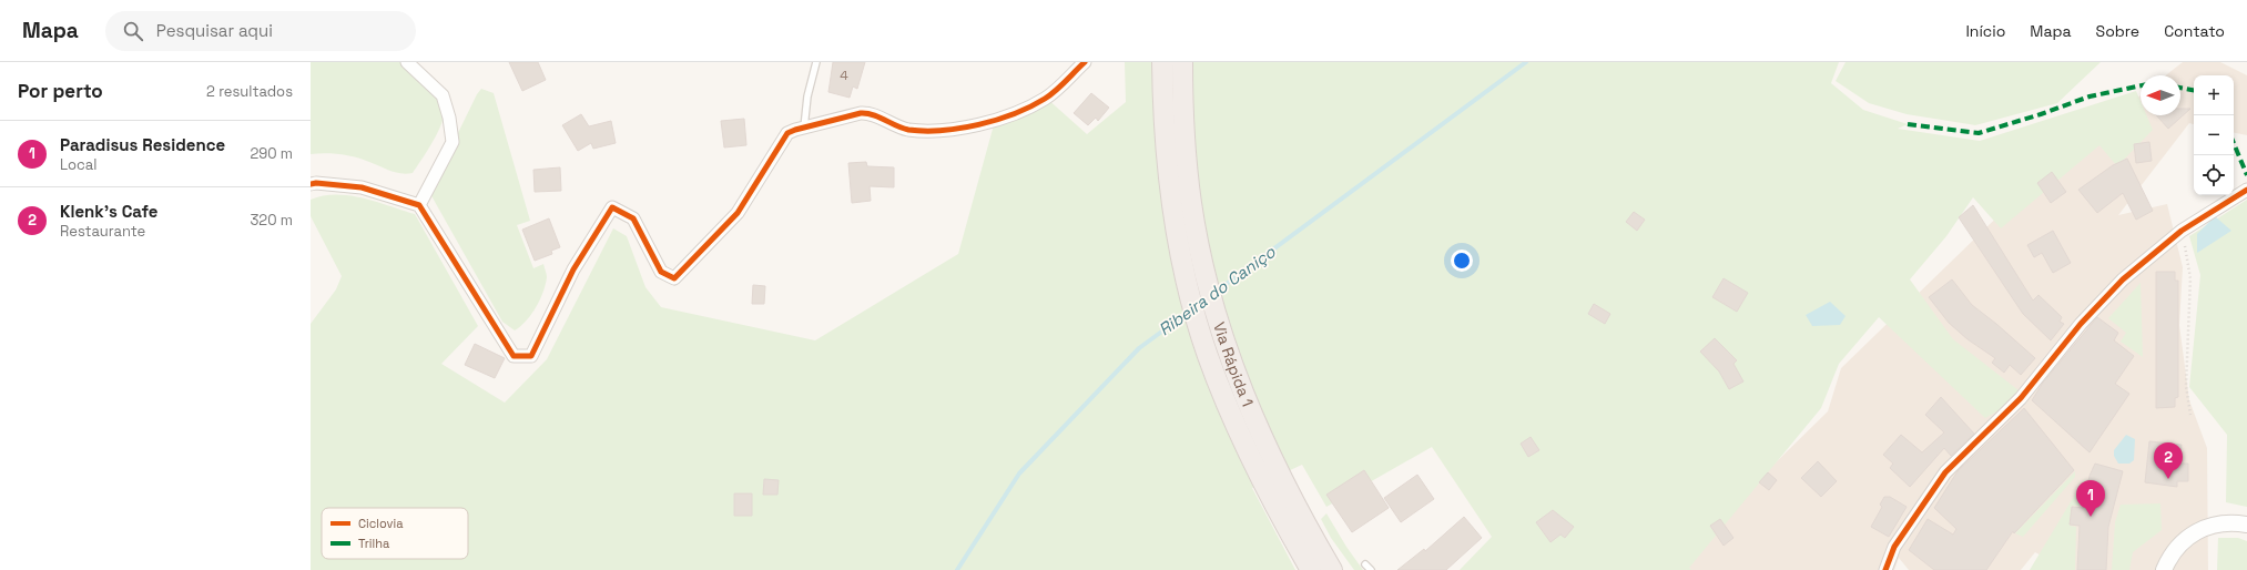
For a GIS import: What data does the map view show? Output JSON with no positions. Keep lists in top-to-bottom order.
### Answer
{
  "streets": {
    "highway": ["Via Rápida 1"]
  },
  "water": ["Ribeira do Caniço"],
  "house_numbers": ["4"],
  "legend": ["Ciclovia", "Trilha"],
  "north": "left",
  "page": {
    "header": "Mapa",
    "search": "Pesquisar aqui",
    "nav": [
      "Início",
      "Mapa",
      "Sobre",
      "Contato"
    ],
    "heading": ["Por perto", "2 resultados"],
    "map_buttons": ["+", "−"],
    "list": [
      {
        "mark": "1",
        "name": "Paradisus Residence",
        "note": "Local",
        "value": "290 m"
      },
      {
        "mark": "2",
        "name": "Klenk's Cafe",
        "note": "Restaurante",
        "value": "320 m"
      }
    ],
    "pins": ["2", "1"]
  }
}
